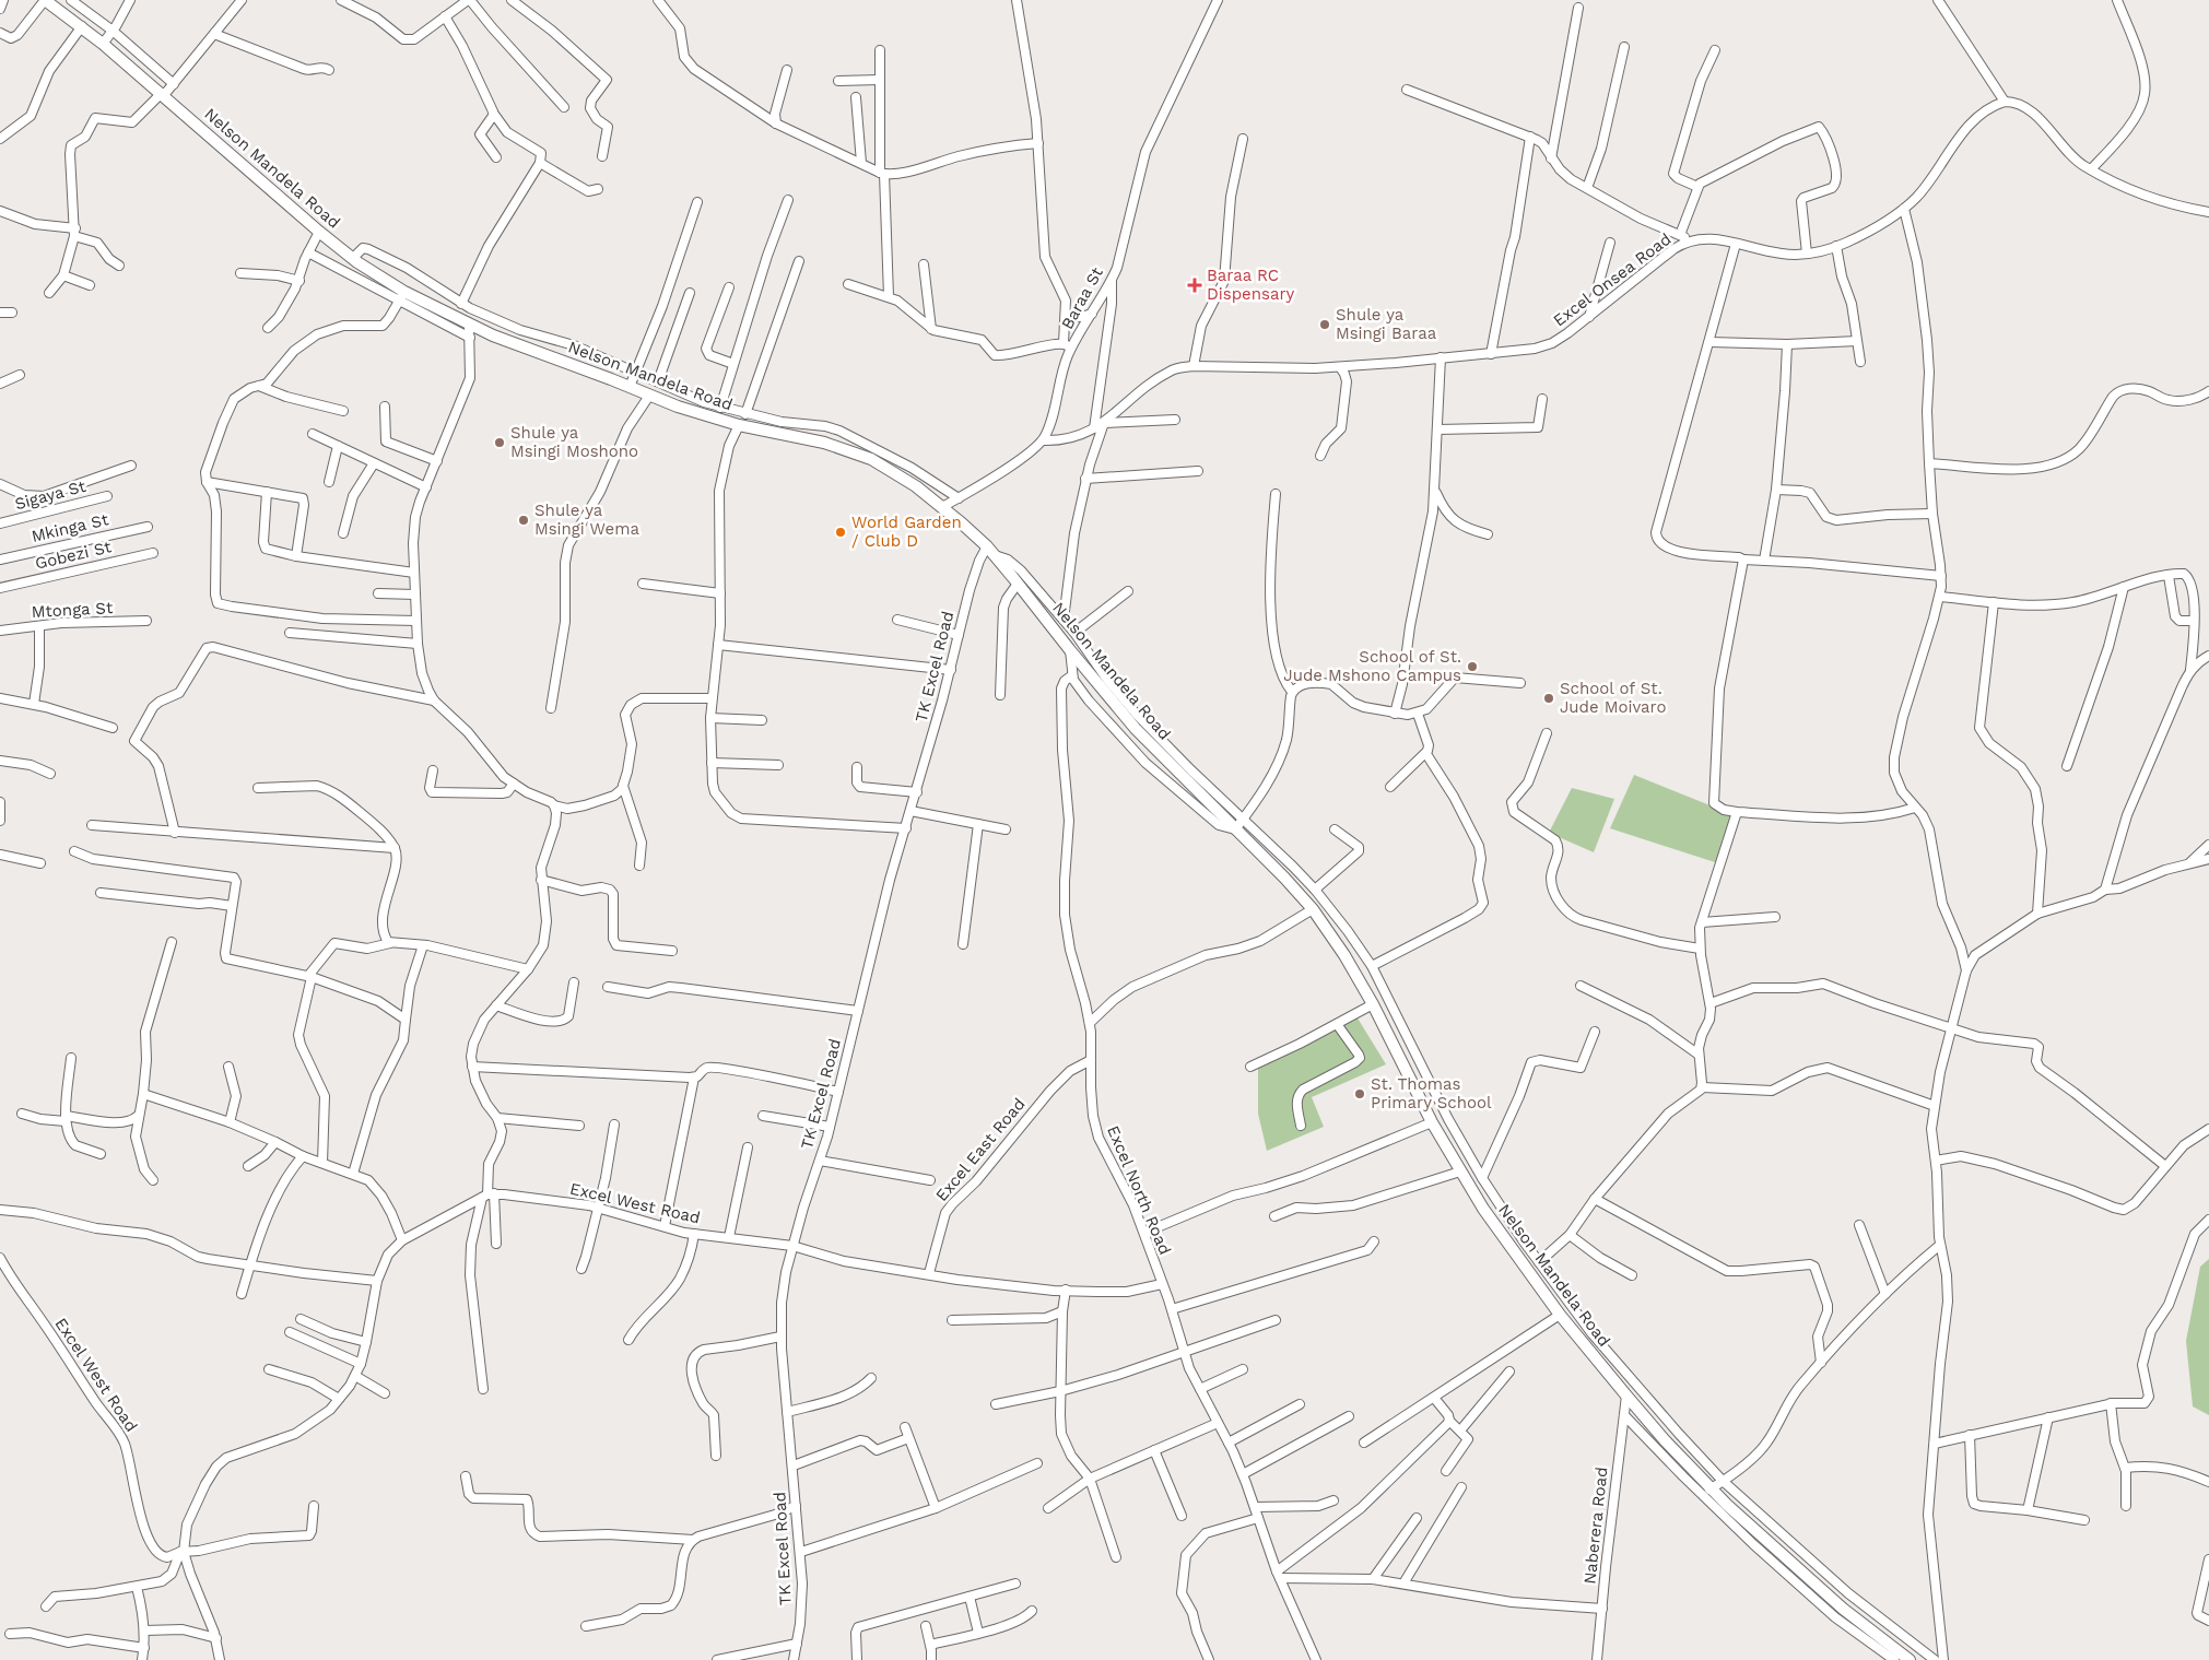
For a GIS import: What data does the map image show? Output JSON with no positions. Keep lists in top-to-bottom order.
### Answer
{
  "streets": {
    "main road": ["Nelson Mandela Road"],
    "street": [
      "Excel Onsea Road",
      "Baraa St",
      "Sigaya St",
      "Mkinga St",
      "Gobezi St",
      "Mtonga St",
      "TK Excel Road",
      "Excel East Road",
      "Excel North Road",
      "Excel West Road",
      "Naberera Road"
    ]
  },
  "crossings": [
    ["Nelson Mandela Road", "TK Excel Road"],
    ["Nelson Mandela Road", "Naberera Road"],
    ["Excel Onsea Road", "Baraa St"],
    ["TK Excel Road", "Excel West Road"],
    ["Excel East Road", "Excel North Road"]
  ],
  "places": {
    "health": ["Baraa RC Dispensary"],
    "other": [
      "Shule ya Msingi Baraa",
      "Shule ya Msingi Moshono",
      "Shule ya Msingi Wema",
      "World Garden / Club D",
      "School of St. Jude Mshono Campus",
      "School of St. Jude Moivaro",
      "St. Thomas Primary School"
    ]
  }
}
